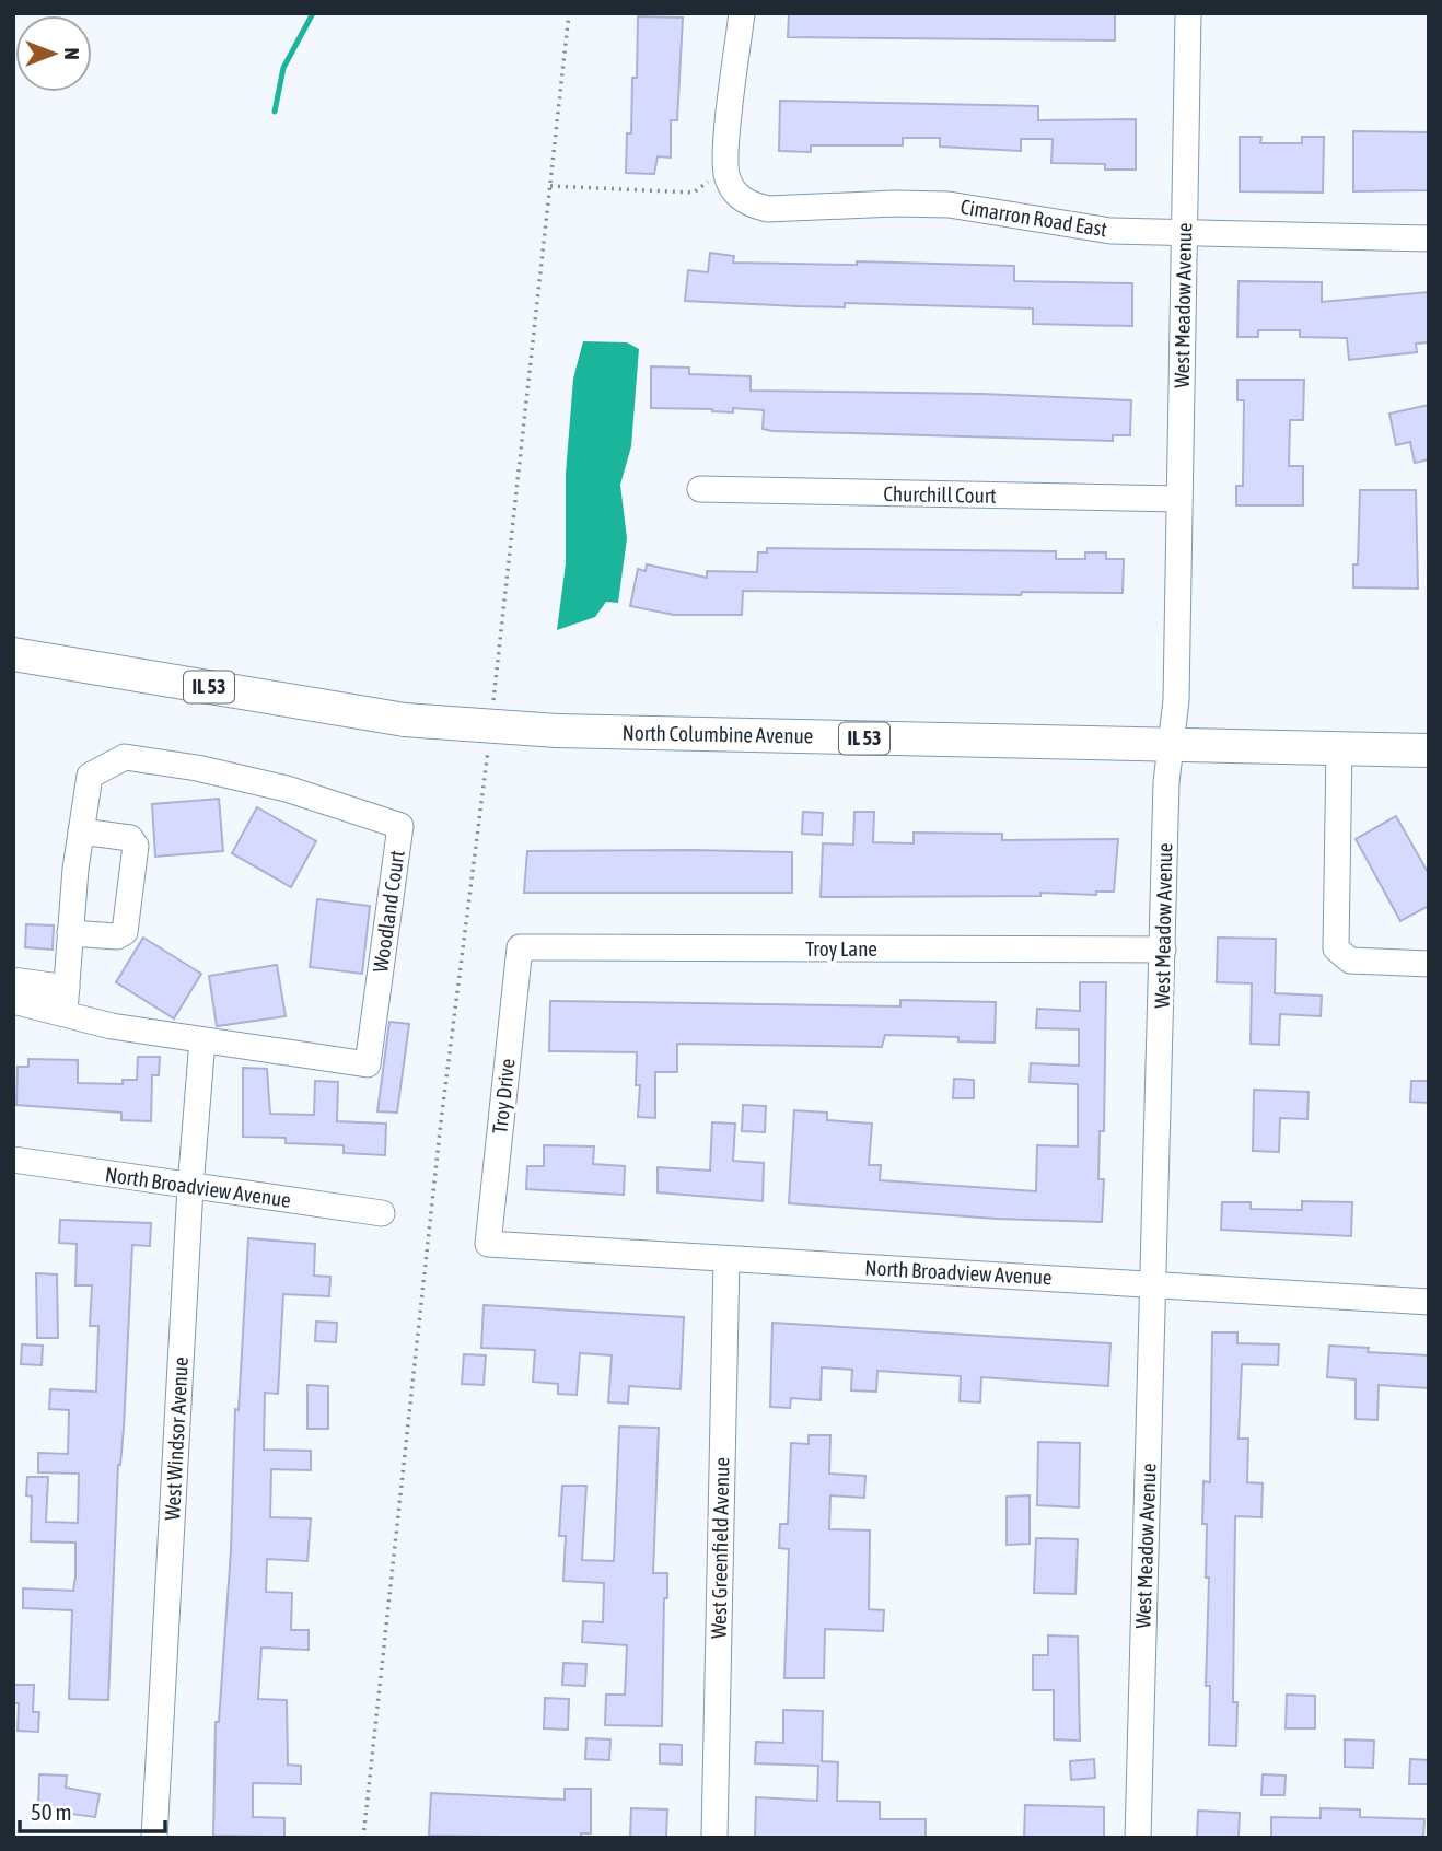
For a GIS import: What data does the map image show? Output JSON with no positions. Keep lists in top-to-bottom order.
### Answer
{
  "streets": {
    "main road": ["IL 53", "North Columbine Avenue"],
    "street": [
      "Cimarron Road East",
      "West Meadow Avenue",
      "Churchill Court",
      "Woodland Court",
      "Troy Lane",
      "Troy Drive",
      "North Broadview Avenue",
      "West Windsor Avenue",
      "West Greenfield Avenue"
    ]
  },
  "crossings": [
    ["Cimarron Road East", "West Meadow Avenue"],
    ["West Meadow Avenue", "Churchill Court"],
    ["West Meadow Avenue", "North Columbine Avenue"],
    ["West Meadow Avenue", "Troy Lane"],
    ["West Meadow Avenue", "North Broadview Avenue"],
    ["Woodland Court", "West Windsor Avenue"],
    ["Troy Lane", "Troy Drive"],
    ["Troy Drive", "North Broadview Avenue"],
    ["North Broadview Avenue", "West Windsor Avenue"],
    ["North Broadview Avenue", "West Greenfield Avenue"]
  ],
  "scale_bar": "50 m",
  "north": "right"
}
